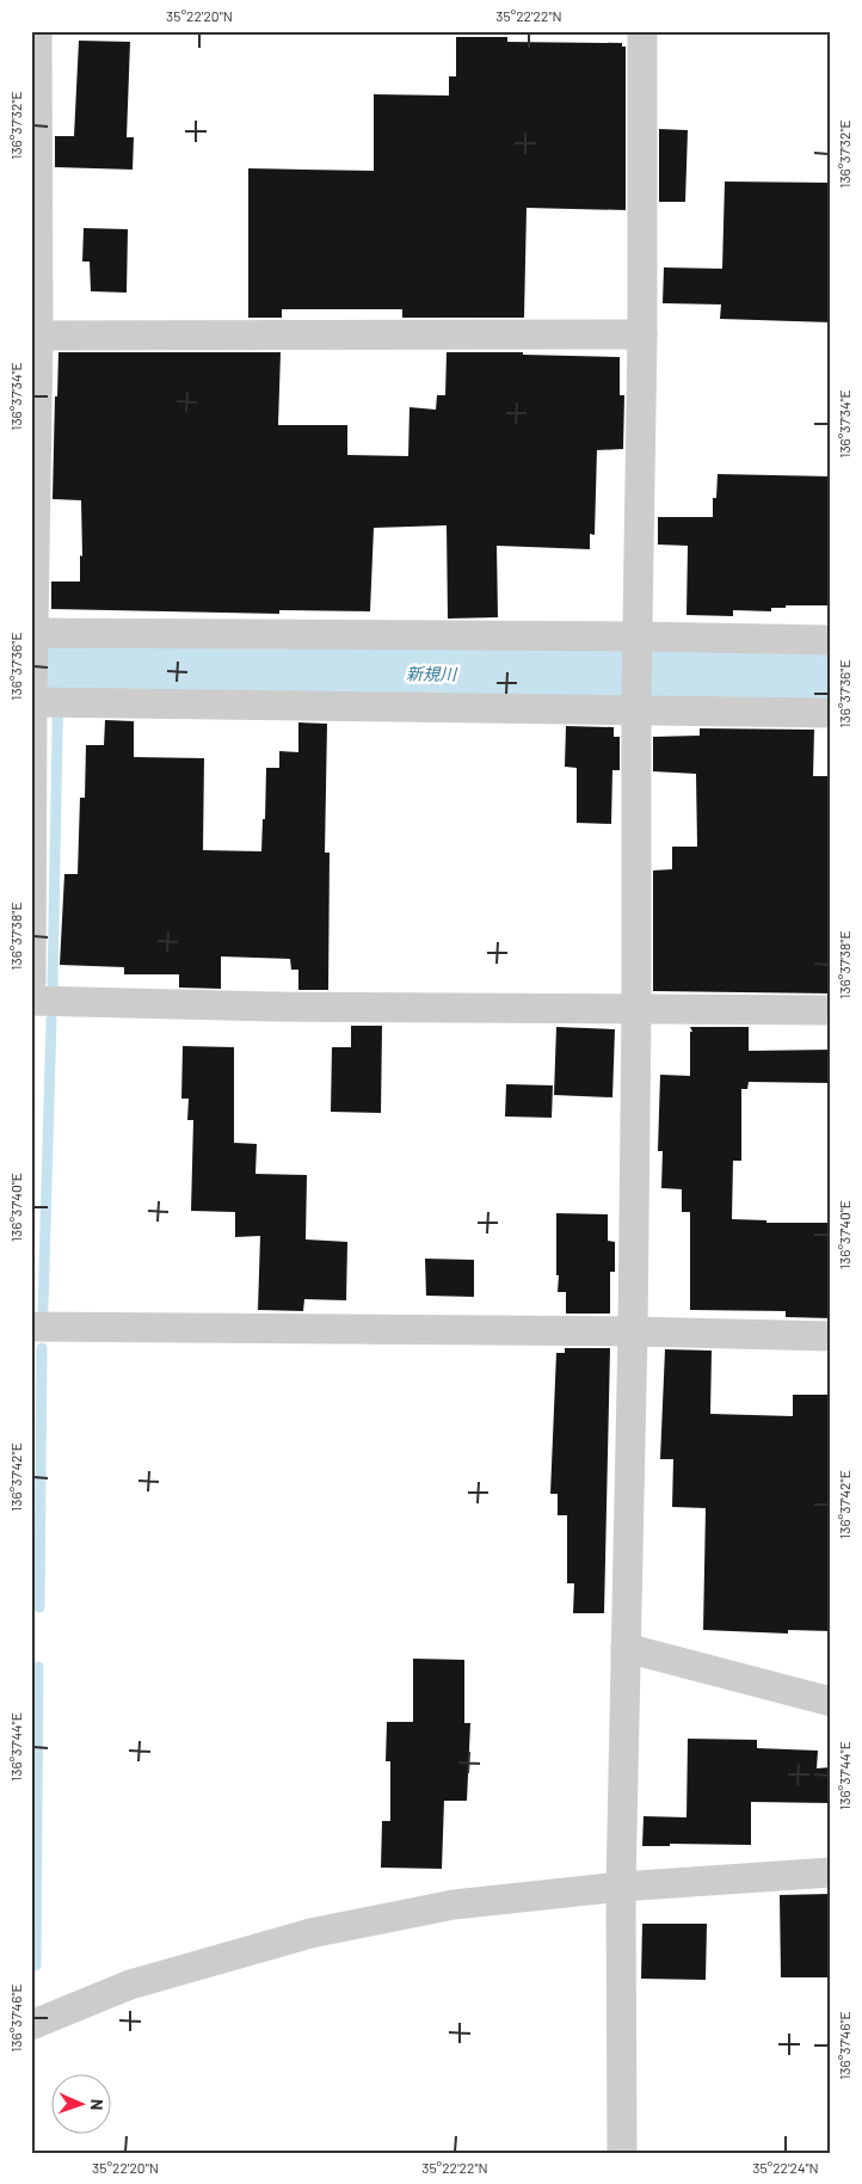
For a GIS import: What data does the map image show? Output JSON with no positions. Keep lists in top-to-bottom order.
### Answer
{
  "water": ["新規川"],
  "north": "right",
  "coordinates": [
    "35°22'20\"N",
    "35°22'22\"N",
    "136°37'32\"E",
    "136°37'34\"E",
    "136°37'36\"E",
    "136°37'38\"E",
    "136°37'40\"E",
    "136°37'42\"E",
    "136°37'44\"E",
    "136°37'46\"E",
    "35°22'24\"N"
  ]
}
